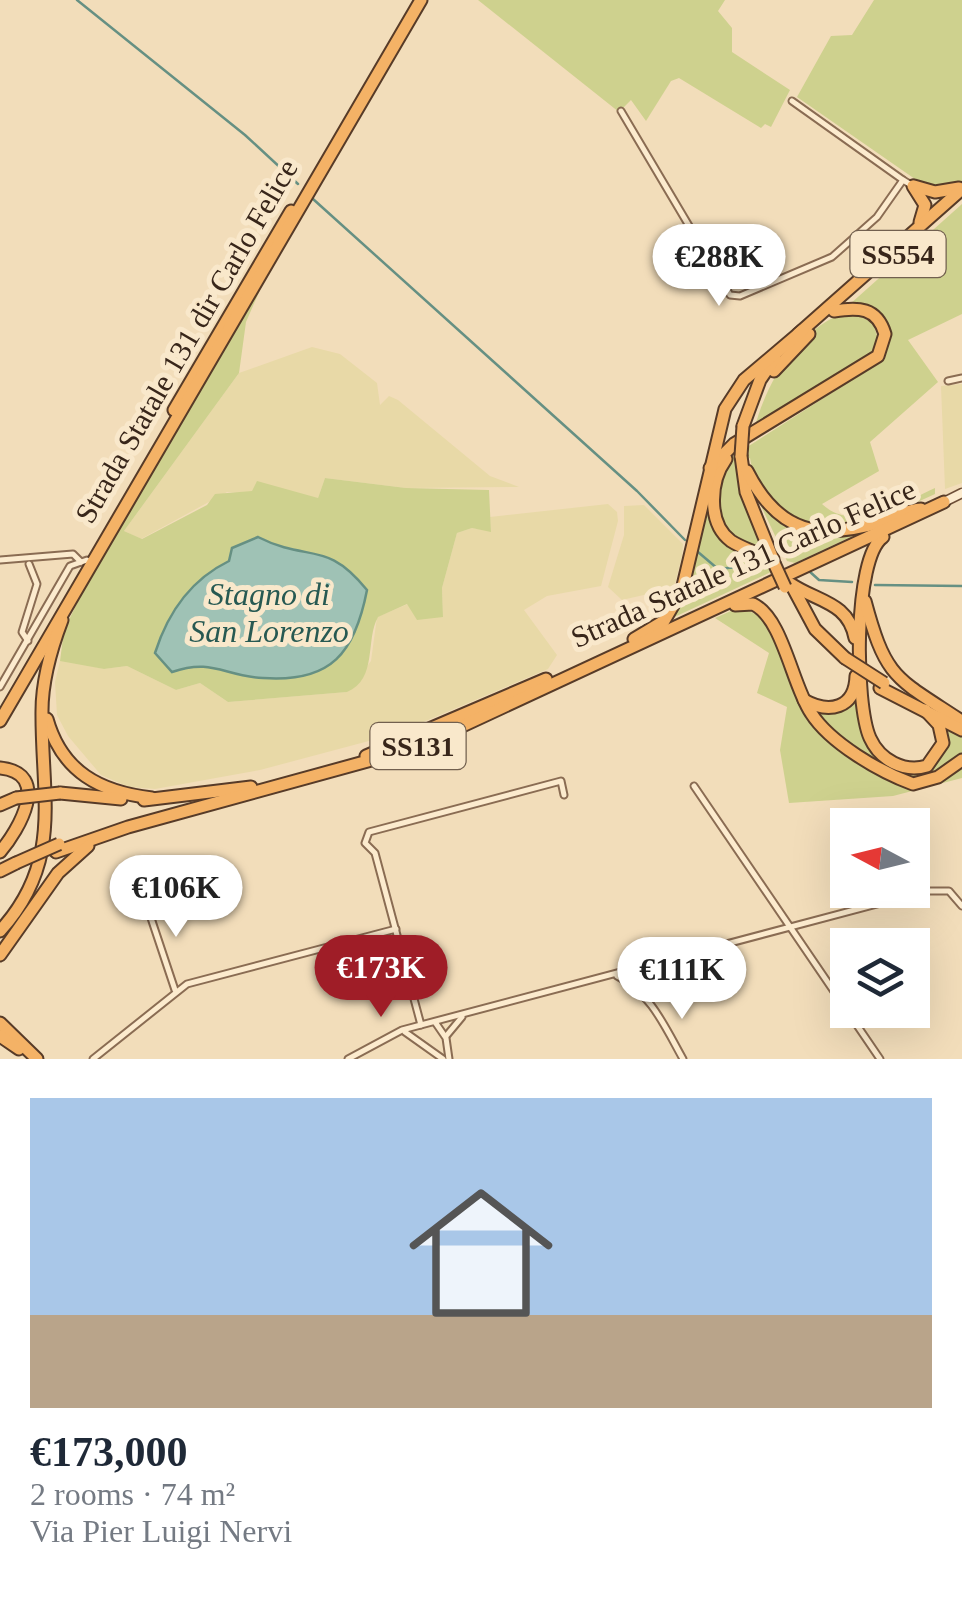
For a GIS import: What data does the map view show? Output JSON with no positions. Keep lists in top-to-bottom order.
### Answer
{
  "streets": {
    "highway": [
      "SS554",
      "Strada Statale 131 dir Carlo Felice",
      "Strada Statale 131 Carlo Felice",
      "SS131"
    ]
  },
  "water": ["Stagno di San Lorenzo"],
  "north": "left",
  "page": {
    "price": [
      "€288K",
      "€106K",
      "€173K",
      "€111K"
    ],
    "list": [
      {
        "name": "€173,000",
        "note": "2 rooms · 74 m² · Via Pier Luigi Nervi"
      }
    ]
  }
}
